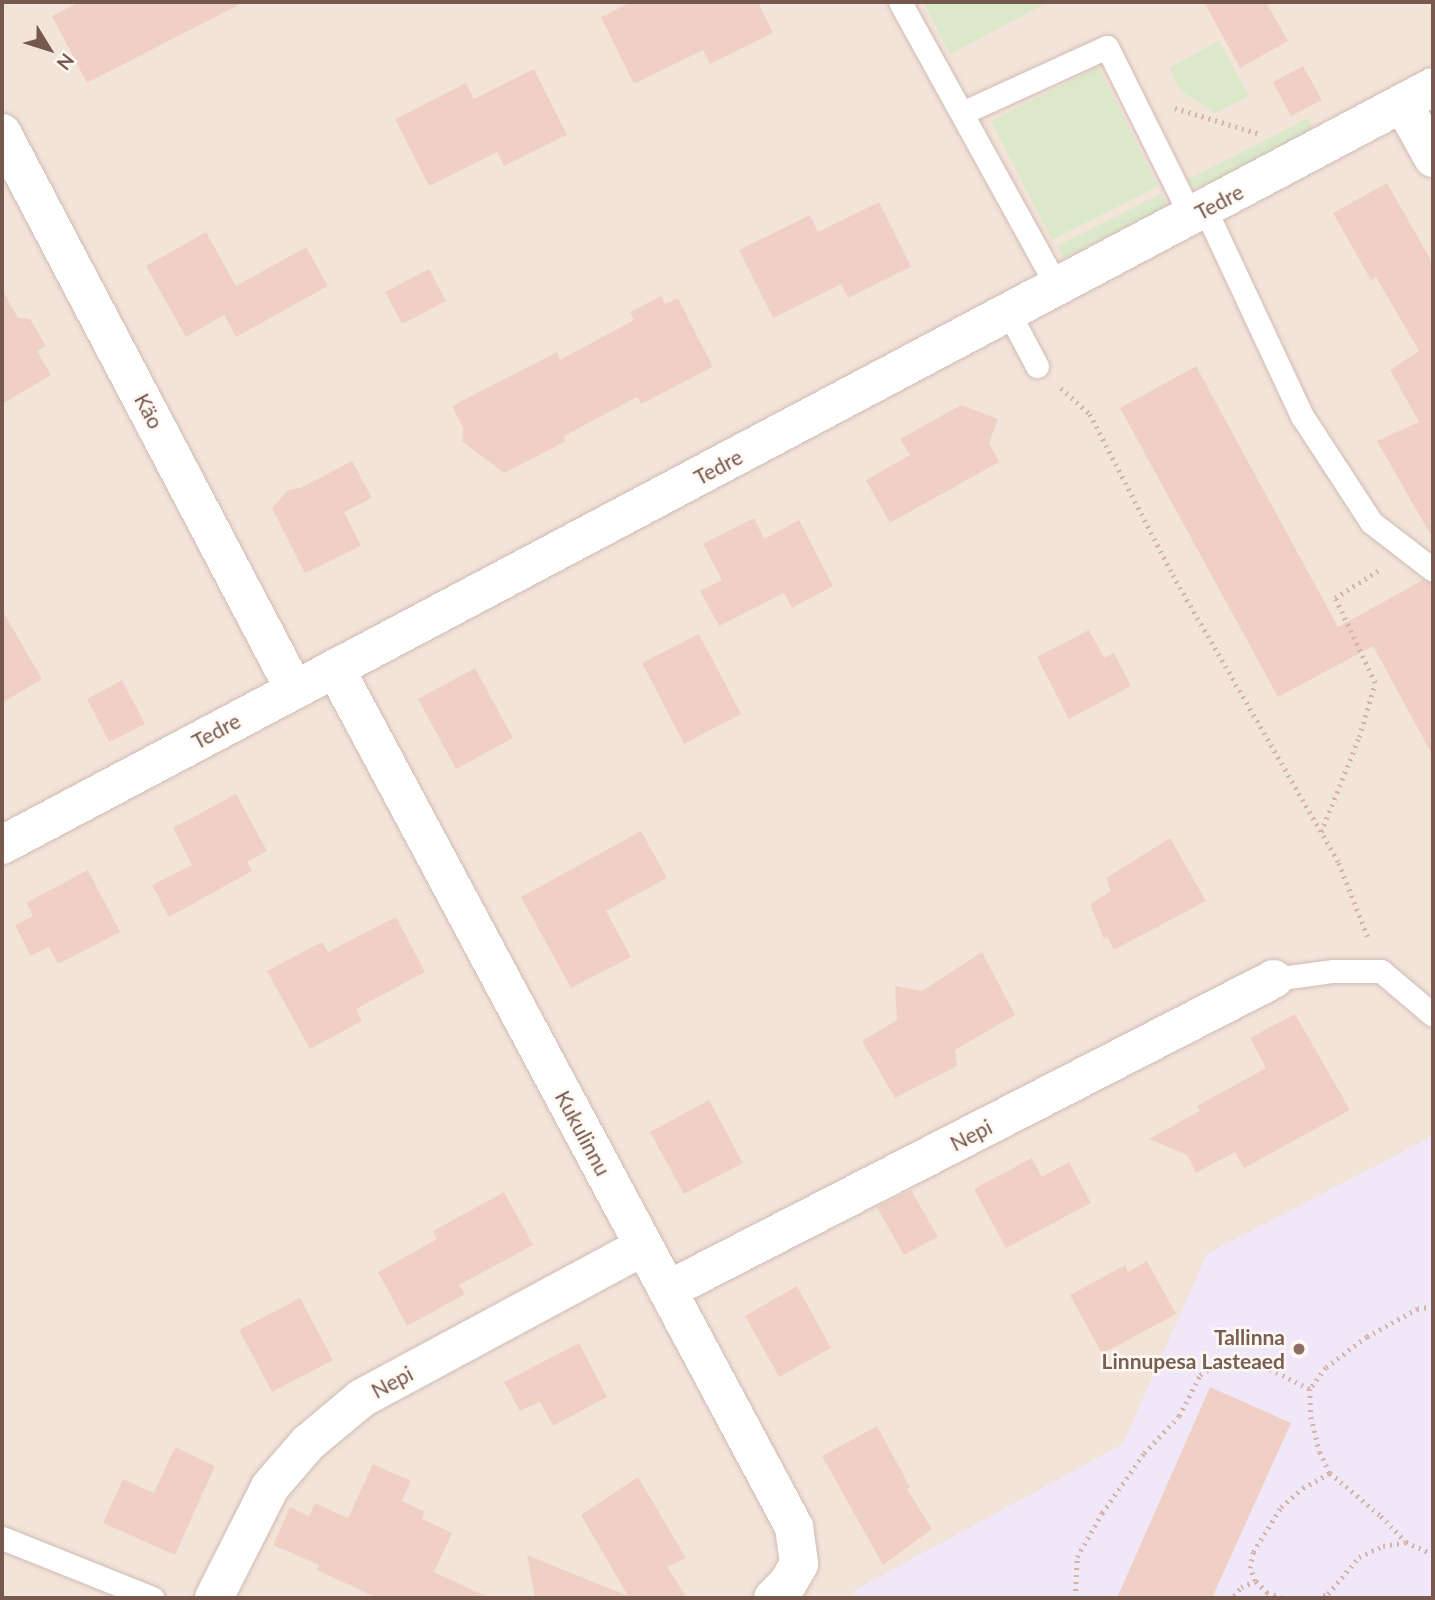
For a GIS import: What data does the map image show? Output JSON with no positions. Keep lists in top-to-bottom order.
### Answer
{
  "streets": {
    "street": [
      "Tedre",
      "Käo",
      "Kukulinnu",
      "Nepi"
    ]
  },
  "crossings": [
    ["Tedre", "Käo"],
    ["Tedre", "Kukulinnu"],
    ["Kukulinnu", "Nepi"]
  ],
  "places": ["Tallinna Linnupesa Lasteaed"],
  "north": "bottom right"
}
